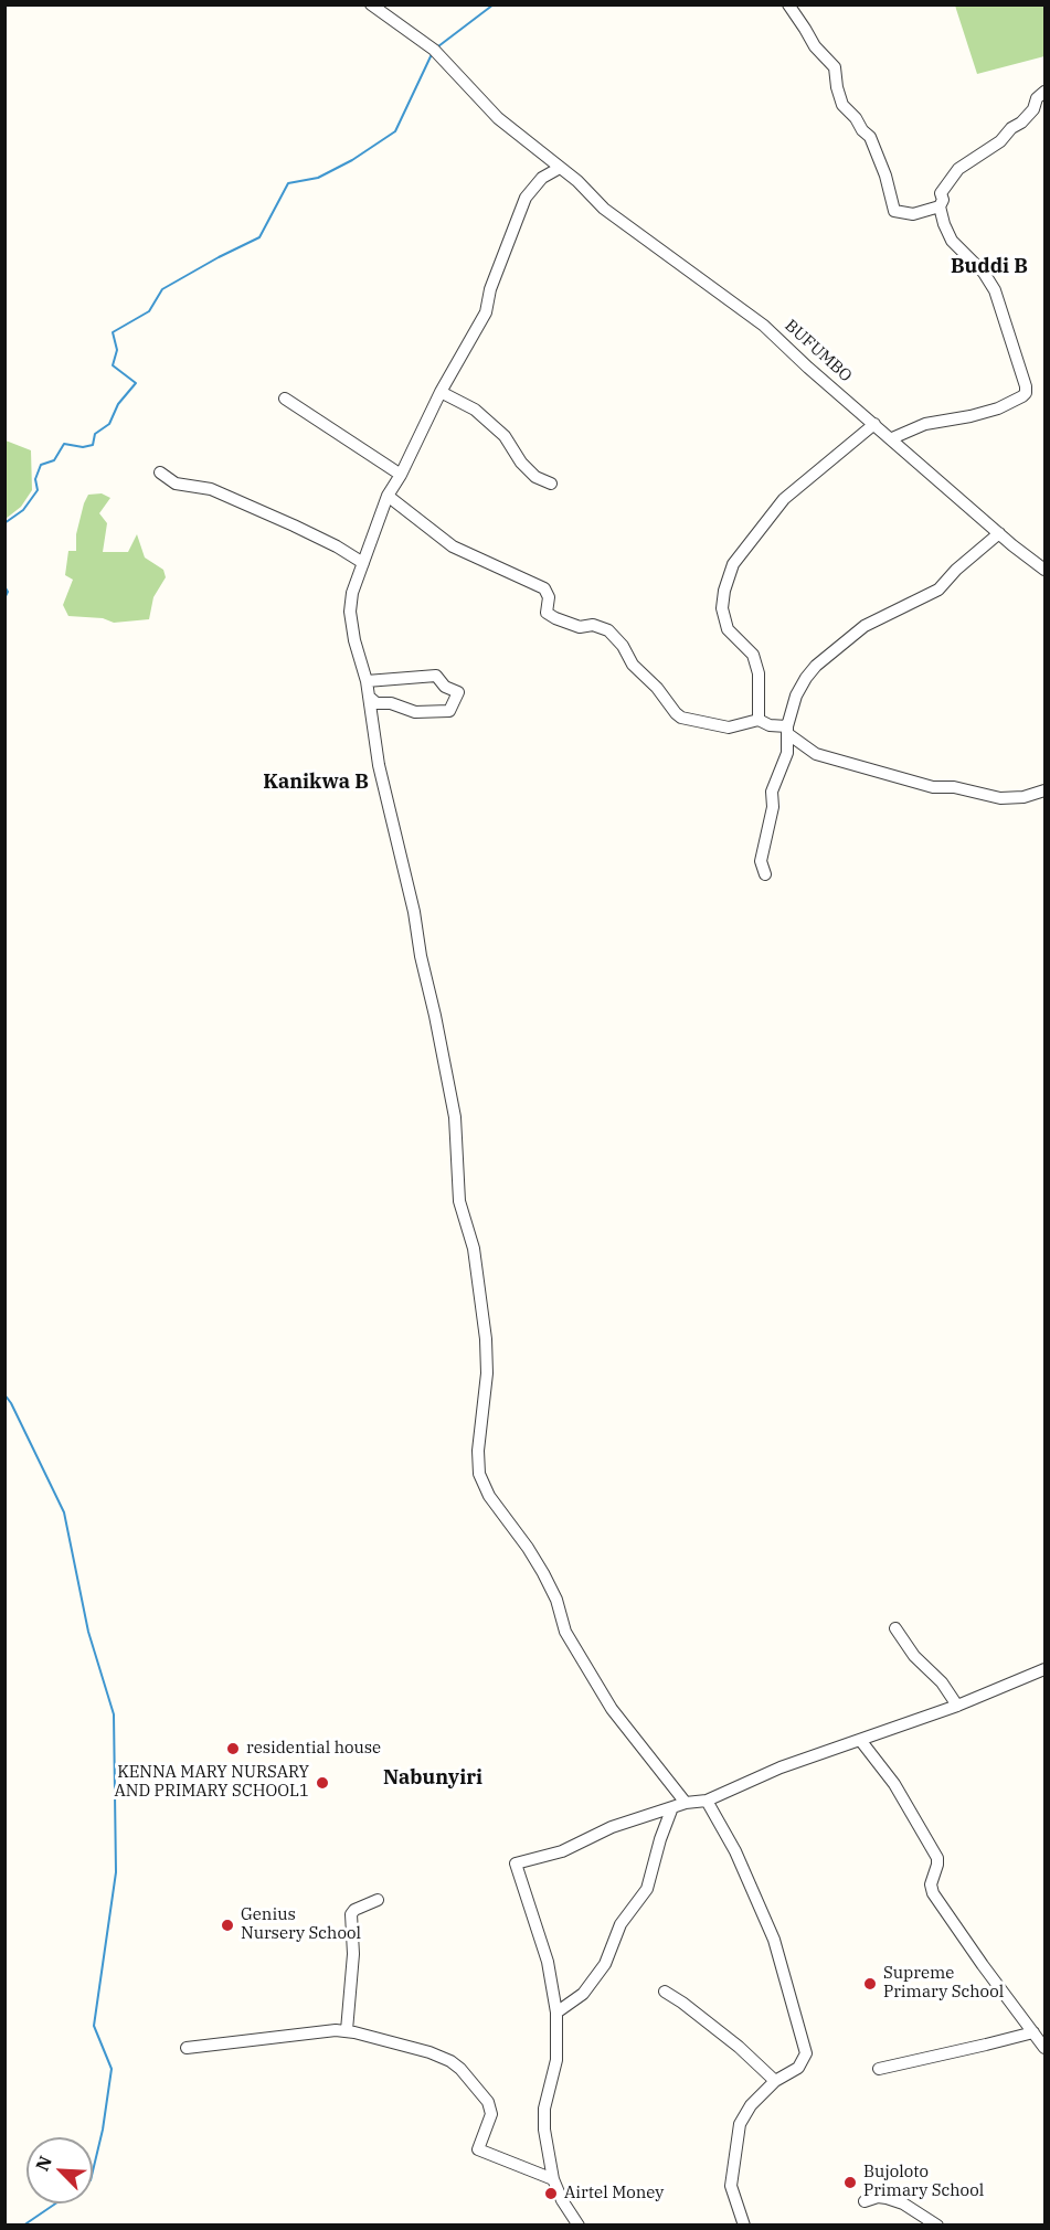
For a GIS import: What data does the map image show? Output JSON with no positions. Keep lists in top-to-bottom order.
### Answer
{
  "streets": {
    "street": ["BUFUMBO"]
  },
  "districts": ["Buddi B", "Kanikwa B", "Nabunyiri"],
  "places": [
    "residential house",
    "KENNA MARY NURSARY AND PRIMARY SCHOOL1",
    "Genius Nursery School",
    "Supreme Primary School",
    "Bujoloto Primary School",
    "Airtel Money"
  ],
  "north": "top left"
}
